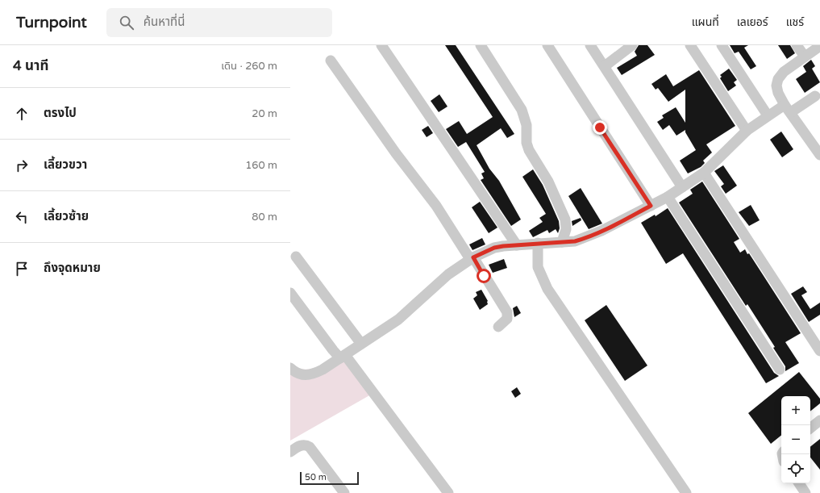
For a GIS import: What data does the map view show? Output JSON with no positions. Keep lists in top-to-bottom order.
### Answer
{
  "scale_bar": "50 m",
  "page": {
    "header": "Turnpoint",
    "search": "ค้นหาที่นี่",
    "nav": ["แผนที่", "เลเยอร์", "แชร์"],
    "heading": ["4 นาที", "เดิน · 260 m"],
    "list": [
      ["ตรงไป", "20 m"],
      ["เลี้ยวขวา", "160 m"],
      ["เลี้ยวซ้าย", "80 m"],
      "ถึงจุดหมาย"
    ],
    "map_buttons": ["+", "−"],
    "scale": "50 m"
  }
}
